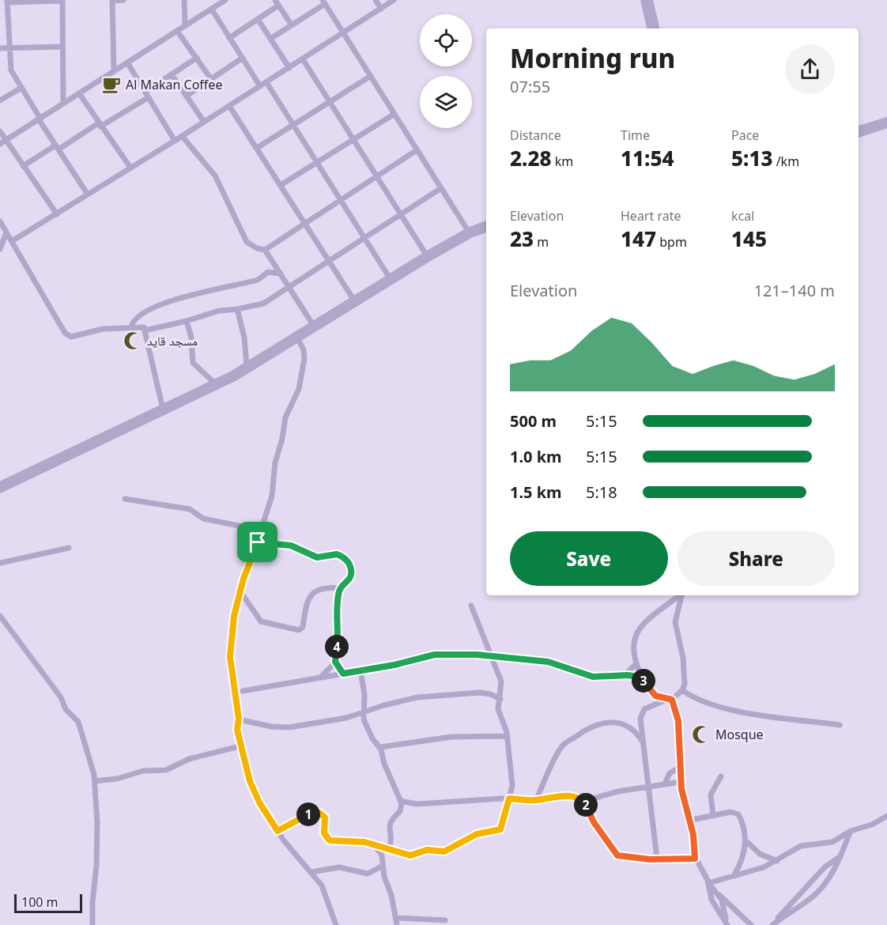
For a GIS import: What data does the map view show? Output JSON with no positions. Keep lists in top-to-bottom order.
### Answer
{
  "places": {
    "cafe": ["Al Makan Coffee"],
    "mosque": ["مسجد قايد", "Mosque"]
  },
  "scale_bar": "100 m",
  "page": {
    "heading": ["Morning run", "07:55"],
    "stats": [
      ["Distance", "2.28 km"],
      ["Time", "11:54"],
      ["Pace", "5:13 /km"],
      ["Elevation", "23 m"],
      ["Heart rate", "147 bpm"],
      ["kcal", "145"]
    ],
    "chart": ["Elevation", "121–140 m"],
    "list": [
      {
        "name": "500 m",
        "note": "5:15"
      },
      {
        "name": "1.0 km",
        "note": "5:15"
      },
      {
        "name": "1.5 km",
        "note": "5:18"
      }
    ],
    "buttons": ["Save", "Share"],
    "pins": [
      "4",
      "3",
      "2",
      "1"
    ],
    "scale": "100 m"
  }
}
